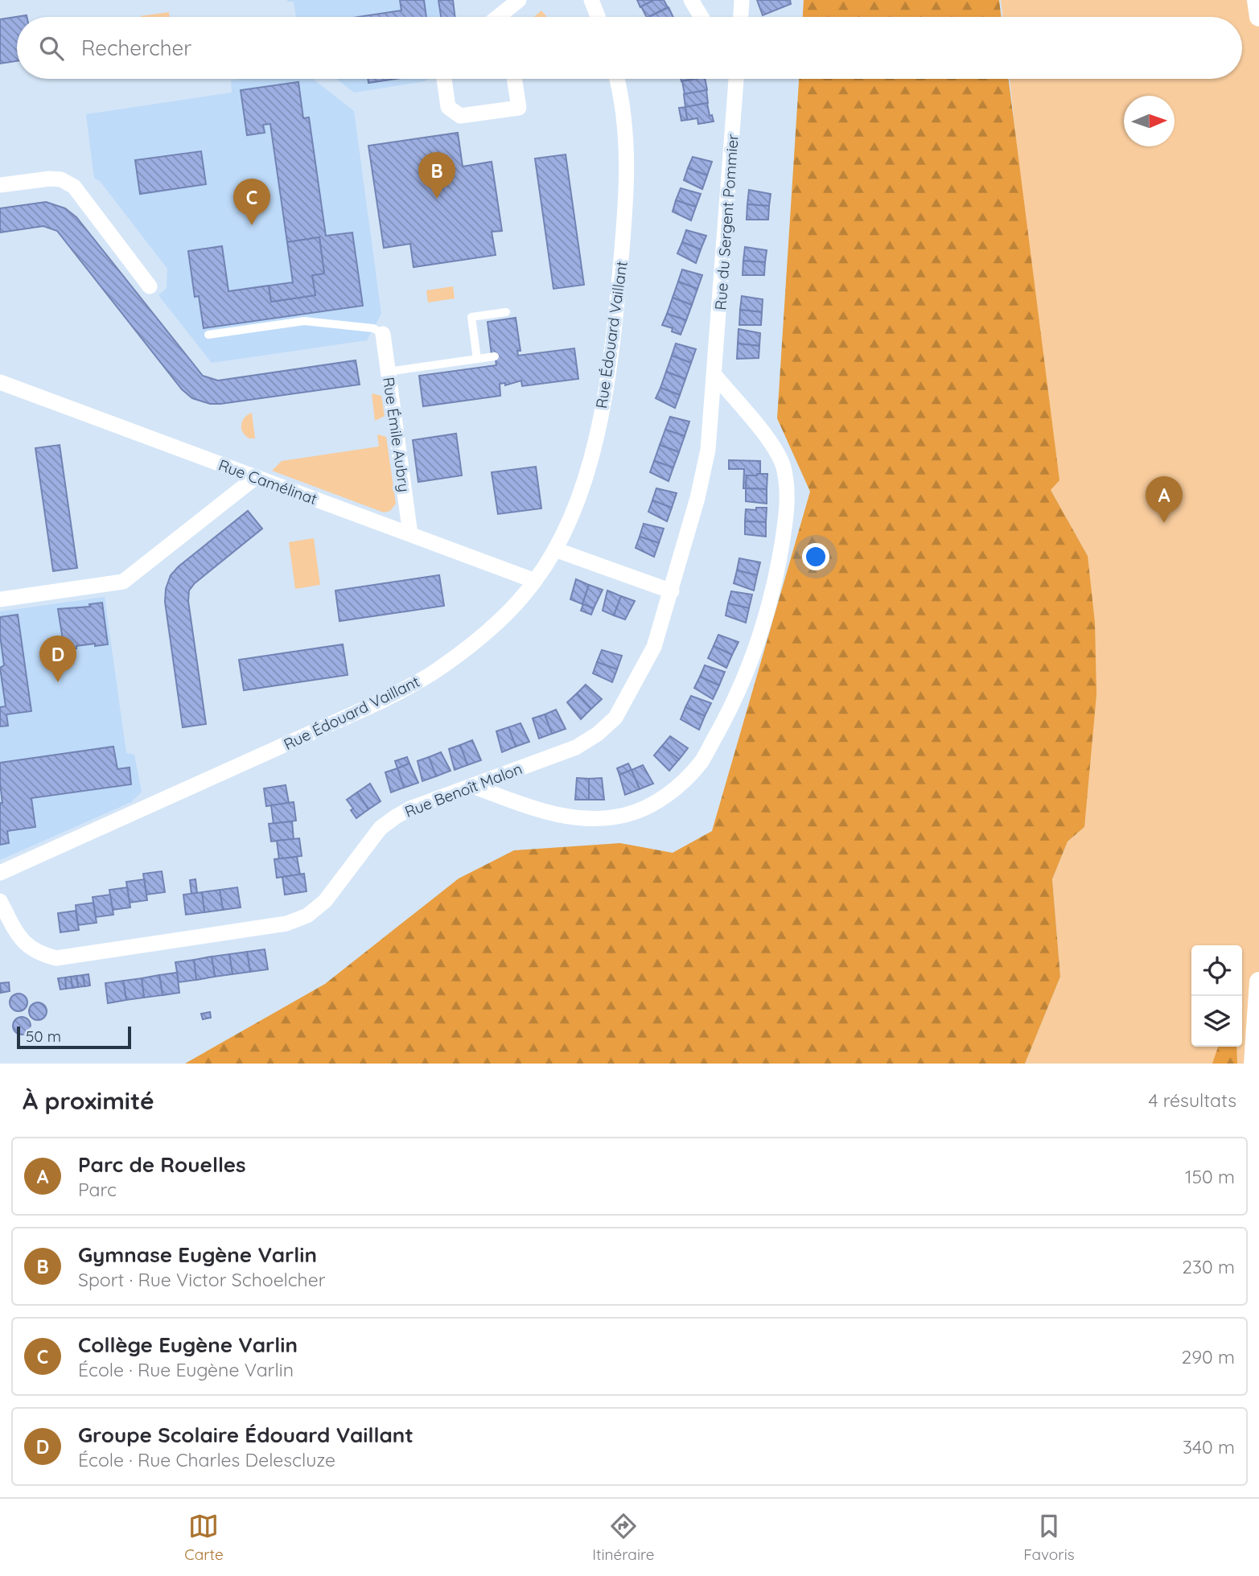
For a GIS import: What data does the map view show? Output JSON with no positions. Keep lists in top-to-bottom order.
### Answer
{
  "streets": {
    "street": [
      "Rue du Sergent Pommier",
      "Rue Édouard Vaillant",
      "Rue Émile Aubry",
      "Rue Camélinat",
      "Rue Benoît Malon"
    ]
  },
  "crossings": [
    ["Rue du Sergent Pommier", "Rue Benoît Malon"],
    ["Rue Édouard Vaillant", "Rue Camélinat"],
    ["Rue Émile Aubry", "Rue Camélinat"]
  ],
  "scale_bar": "50 m",
  "north": "right",
  "page": {
    "search": "Rechercher",
    "pins": [
      "B",
      "C",
      "A",
      "D"
    ],
    "scale": "50 m",
    "heading": ["À proximité", "4 résultats"],
    "list": [
      {
        "mark": "A",
        "name": "Parc de Rouelles",
        "note": "Parc",
        "value": "150 m"
      },
      {
        "mark": "B",
        "name": "Gymnase Eugène Varlin",
        "note": "Sport · Rue Victor Schoelcher",
        "value": "230 m"
      },
      {
        "mark": "C",
        "name": "Collège Eugène Varlin",
        "note": "École · Rue Eugène Varlin",
        "value": "290 m"
      },
      {
        "mark": "D",
        "name": "Groupe Scolaire Édouard Vaillant",
        "note": "École · Rue Charles Delescluze",
        "value": "340 m"
      }
    ],
    "nav": ["Carte", "Itinéraire", "Favoris"]
  }
}
